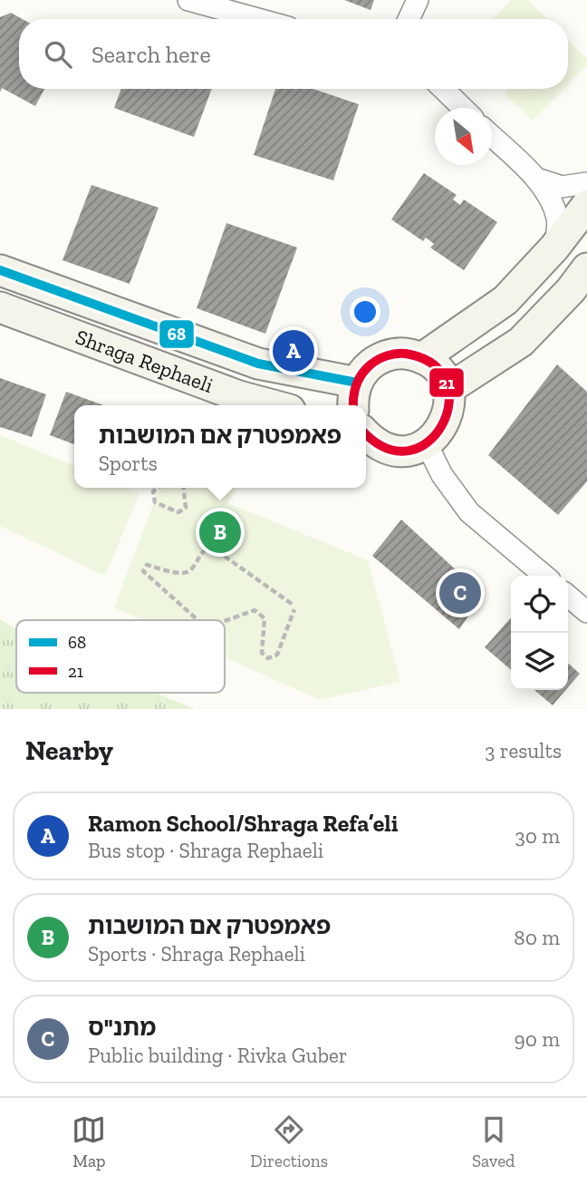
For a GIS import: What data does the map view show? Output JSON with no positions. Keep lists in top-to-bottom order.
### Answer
{
  "streets": {
    "street": ["Shraga Rephaeli"]
  },
  "lines": ["transit line 68", "transit line 21"],
  "legend": ["68", "21"],
  "north": "bottom right",
  "page": {
    "search": "Search here",
    "pins": ["A", "B", "C"],
    "popup": ["פאמפטרק אם המושבות", "Sports"],
    "heading": ["Nearby", "3 results"],
    "list": [
      {
        "mark": "A",
        "name": "Ramon School/Shraga Refa’eli",
        "note": "Bus stop · Shraga Rephaeli",
        "value": "30 m"
      },
      {
        "mark": "B",
        "name": "פאמפטרק אם המושבות",
        "note": "Sports · Shraga Rephaeli",
        "value": "80 m"
      },
      {
        "mark": "C",
        "name": "מתנ\"ס",
        "note": "Public building · Rivka Guber",
        "value": "90 m"
      }
    ],
    "nav": ["Map", "Directions", "Saved"]
  }
}
